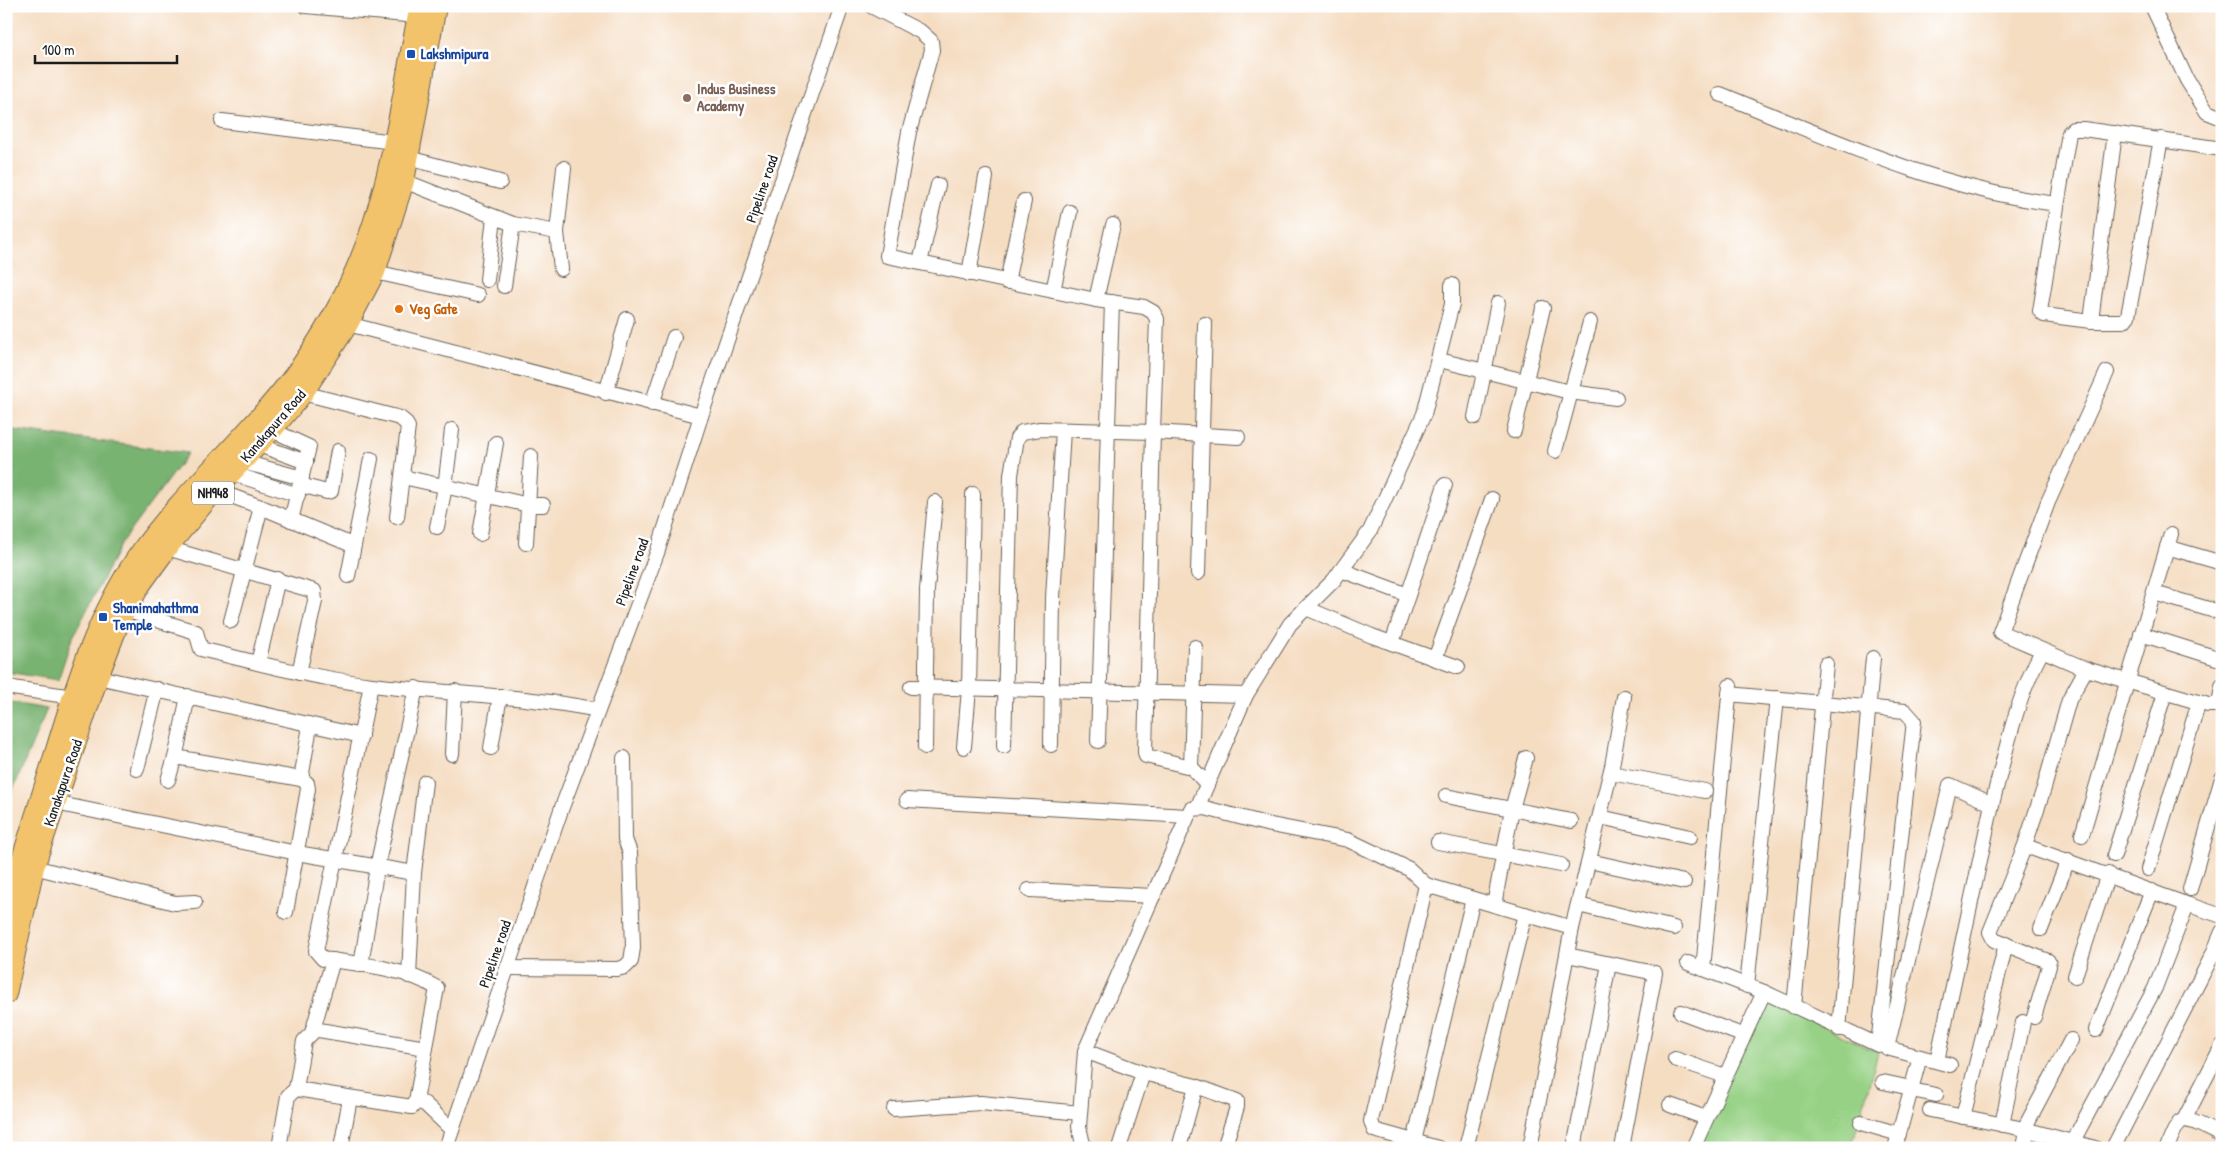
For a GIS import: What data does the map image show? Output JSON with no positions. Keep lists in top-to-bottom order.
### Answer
{
  "streets": {
    "highway": ["Kanakapura Road", "NH948"],
    "street": ["Pipeline road"]
  },
  "places": {
    "transit": ["Lakshmipura", "Shanimahathma Temple"],
    "other": ["Indus Business Academy", "Veg Gate"]
  },
  "scale_bar": "100 m"
}
